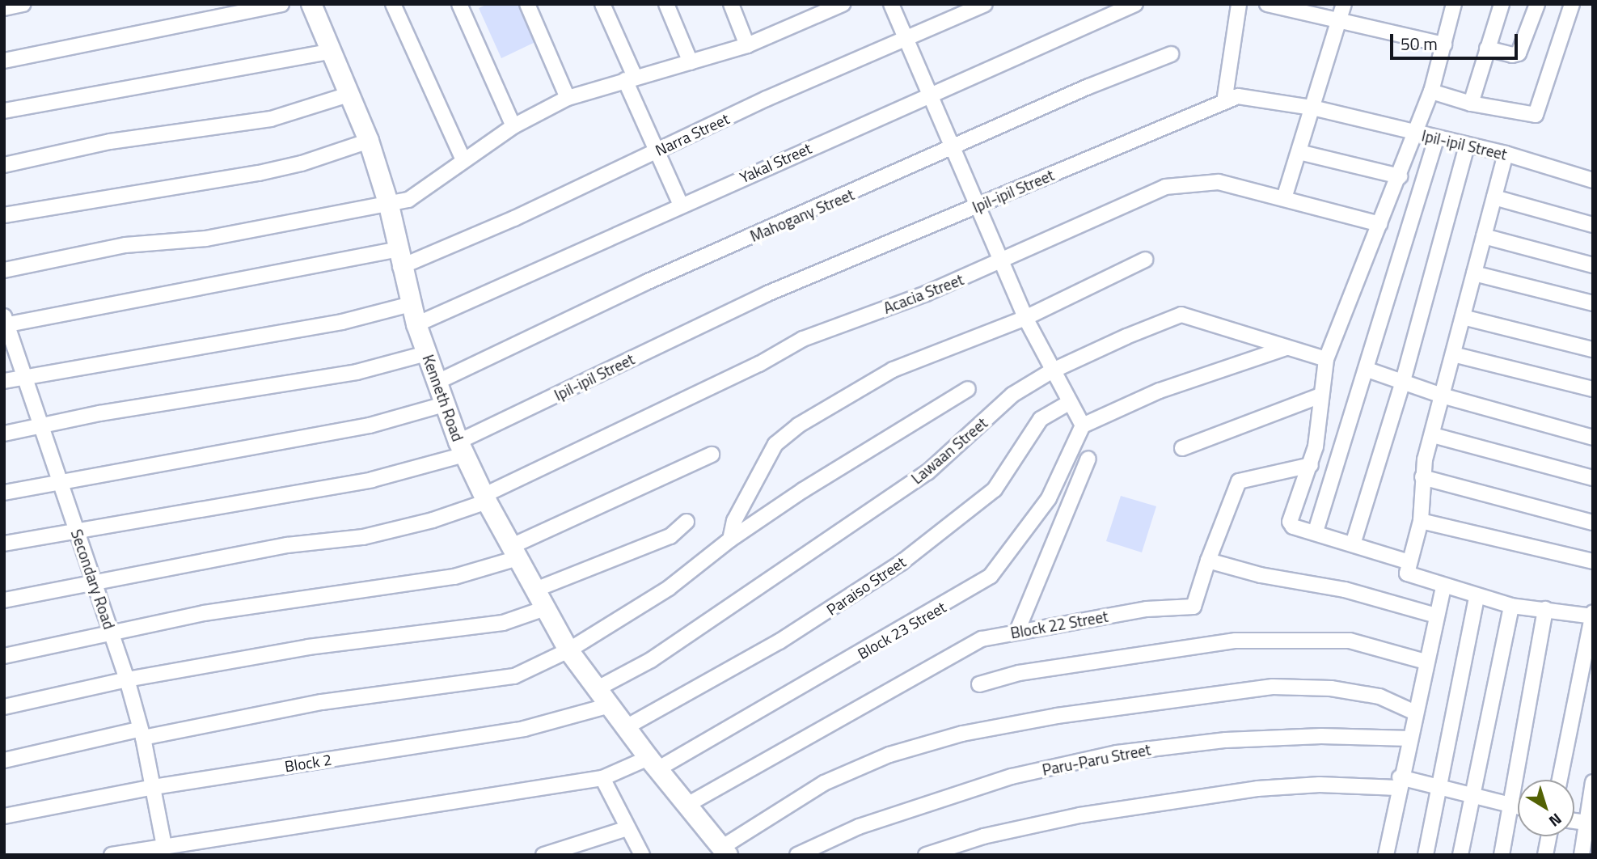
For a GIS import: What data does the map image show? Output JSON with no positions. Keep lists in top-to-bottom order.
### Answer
{
  "streets": {
    "street": [
      "Narra Street",
      "Ipil-ipil Street",
      "Yakal Street",
      "Mahogany Street",
      "Acacia Street",
      "Kenneth Road",
      "Lawaan Street",
      "Secondary Road",
      "Paraiso Street",
      "Block 22 Street",
      "Block 23 Street",
      "Paru-Paru Street",
      "Block 2"
    ]
  },
  "crossings": [
    ["Narra Street", "Kenneth Road"],
    ["Narra Street", "Secondary Road"],
    ["Ipil-ipil Street", "Kenneth Road"],
    ["Ipil-ipil Street", "Secondary Road"],
    ["Yakal Street", "Kenneth Road"],
    ["Mahogany Street", "Kenneth Road"],
    ["Acacia Street", "Kenneth Road"],
    ["Acacia Street", "Secondary Road"],
    ["Kenneth Road", "Lawaan Street"],
    ["Kenneth Road", "Paraiso Street"],
    ["Kenneth Road", "Block 22 Street"],
    ["Kenneth Road", "Block 23 Street"],
    ["Kenneth Road", "Block 2"],
    ["Secondary Road", "Block 23 Street"],
    ["Secondary Road", "Block 2"]
  ],
  "scale_bar": "50 m",
  "north": "bottom right"
}
